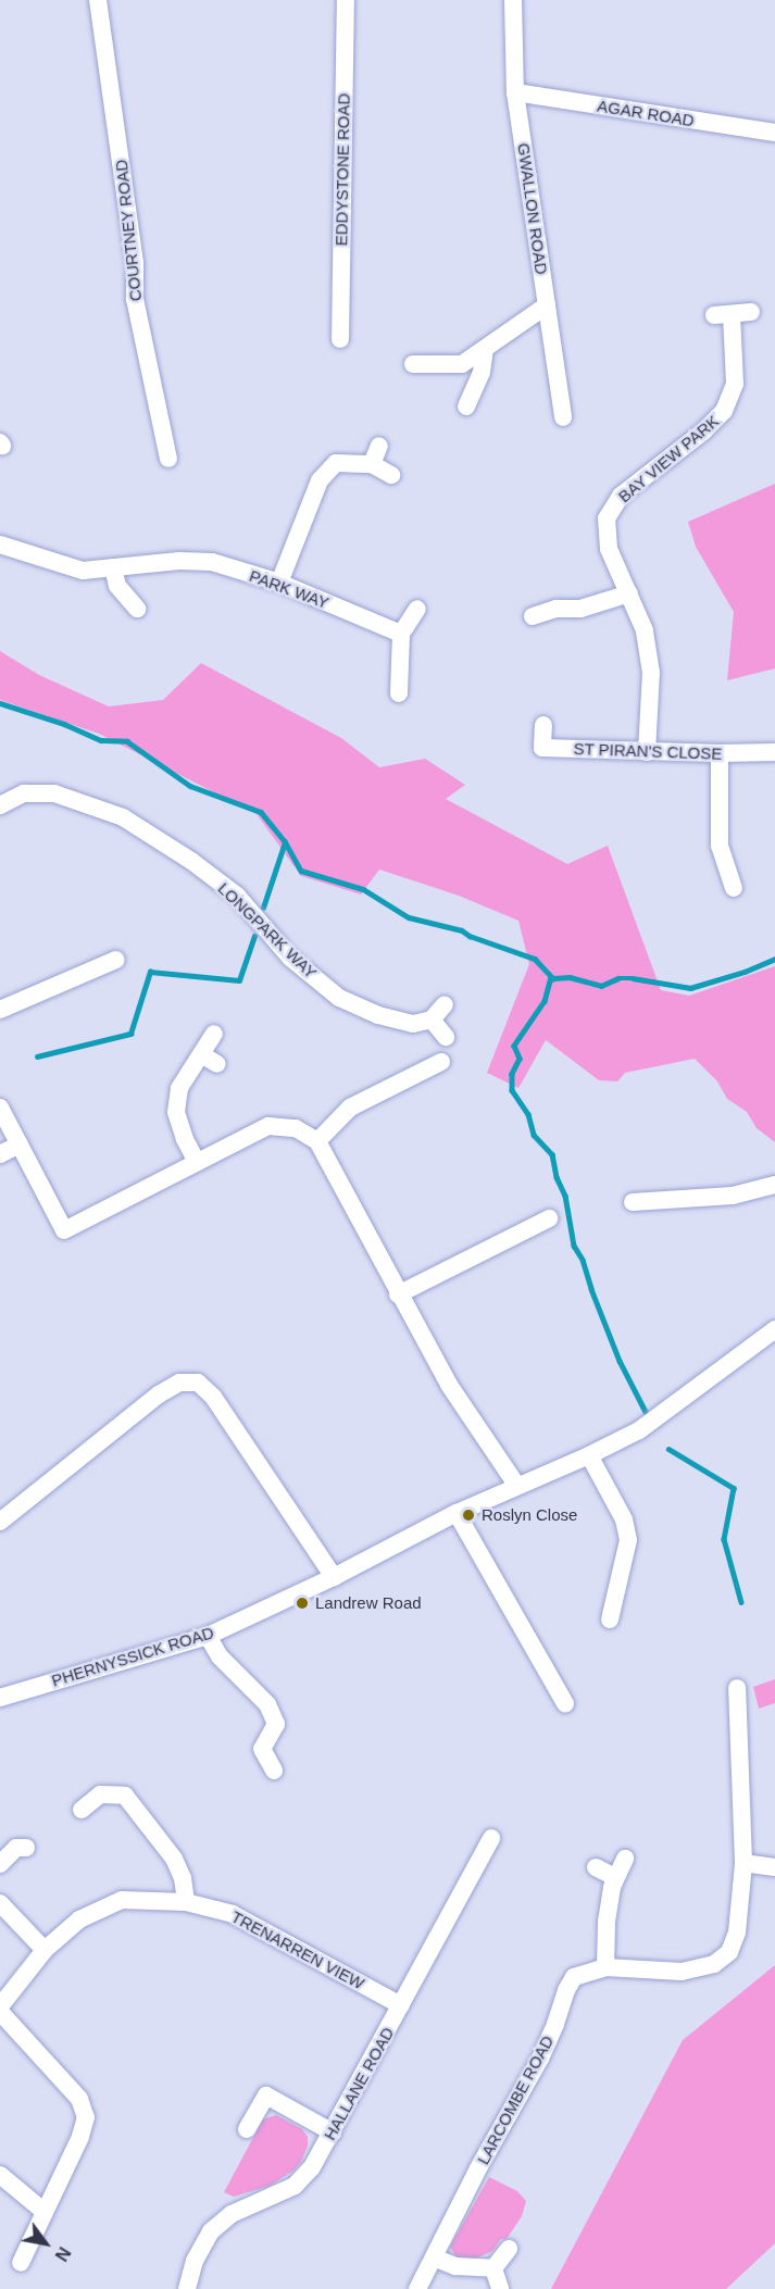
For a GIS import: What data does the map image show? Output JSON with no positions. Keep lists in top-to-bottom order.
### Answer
{
  "streets": {
    "street": [
      "AGAR ROAD",
      "EDDYSTONE ROAD",
      "GWALLON ROAD",
      "COURTNEY ROAD",
      "BAY VIEW PARK",
      "PARK WAY",
      "ST PIRAN'S CLOSE",
      "LONGPARK WAY",
      "PHERNYSSICK ROAD",
      "TRENARREN VIEW",
      "HALLANE ROAD",
      "LARCOMBE ROAD"
    ]
  },
  "crossings": [
    ["AGAR ROAD", "GWALLON ROAD"],
    ["BAY VIEW PARK", "ST PIRAN'S CLOSE"],
    ["TRENARREN VIEW", "HALLANE ROAD"]
  ],
  "places": ["Roslyn Close", "Landrew Road"],
  "north": "bottom right"
}
